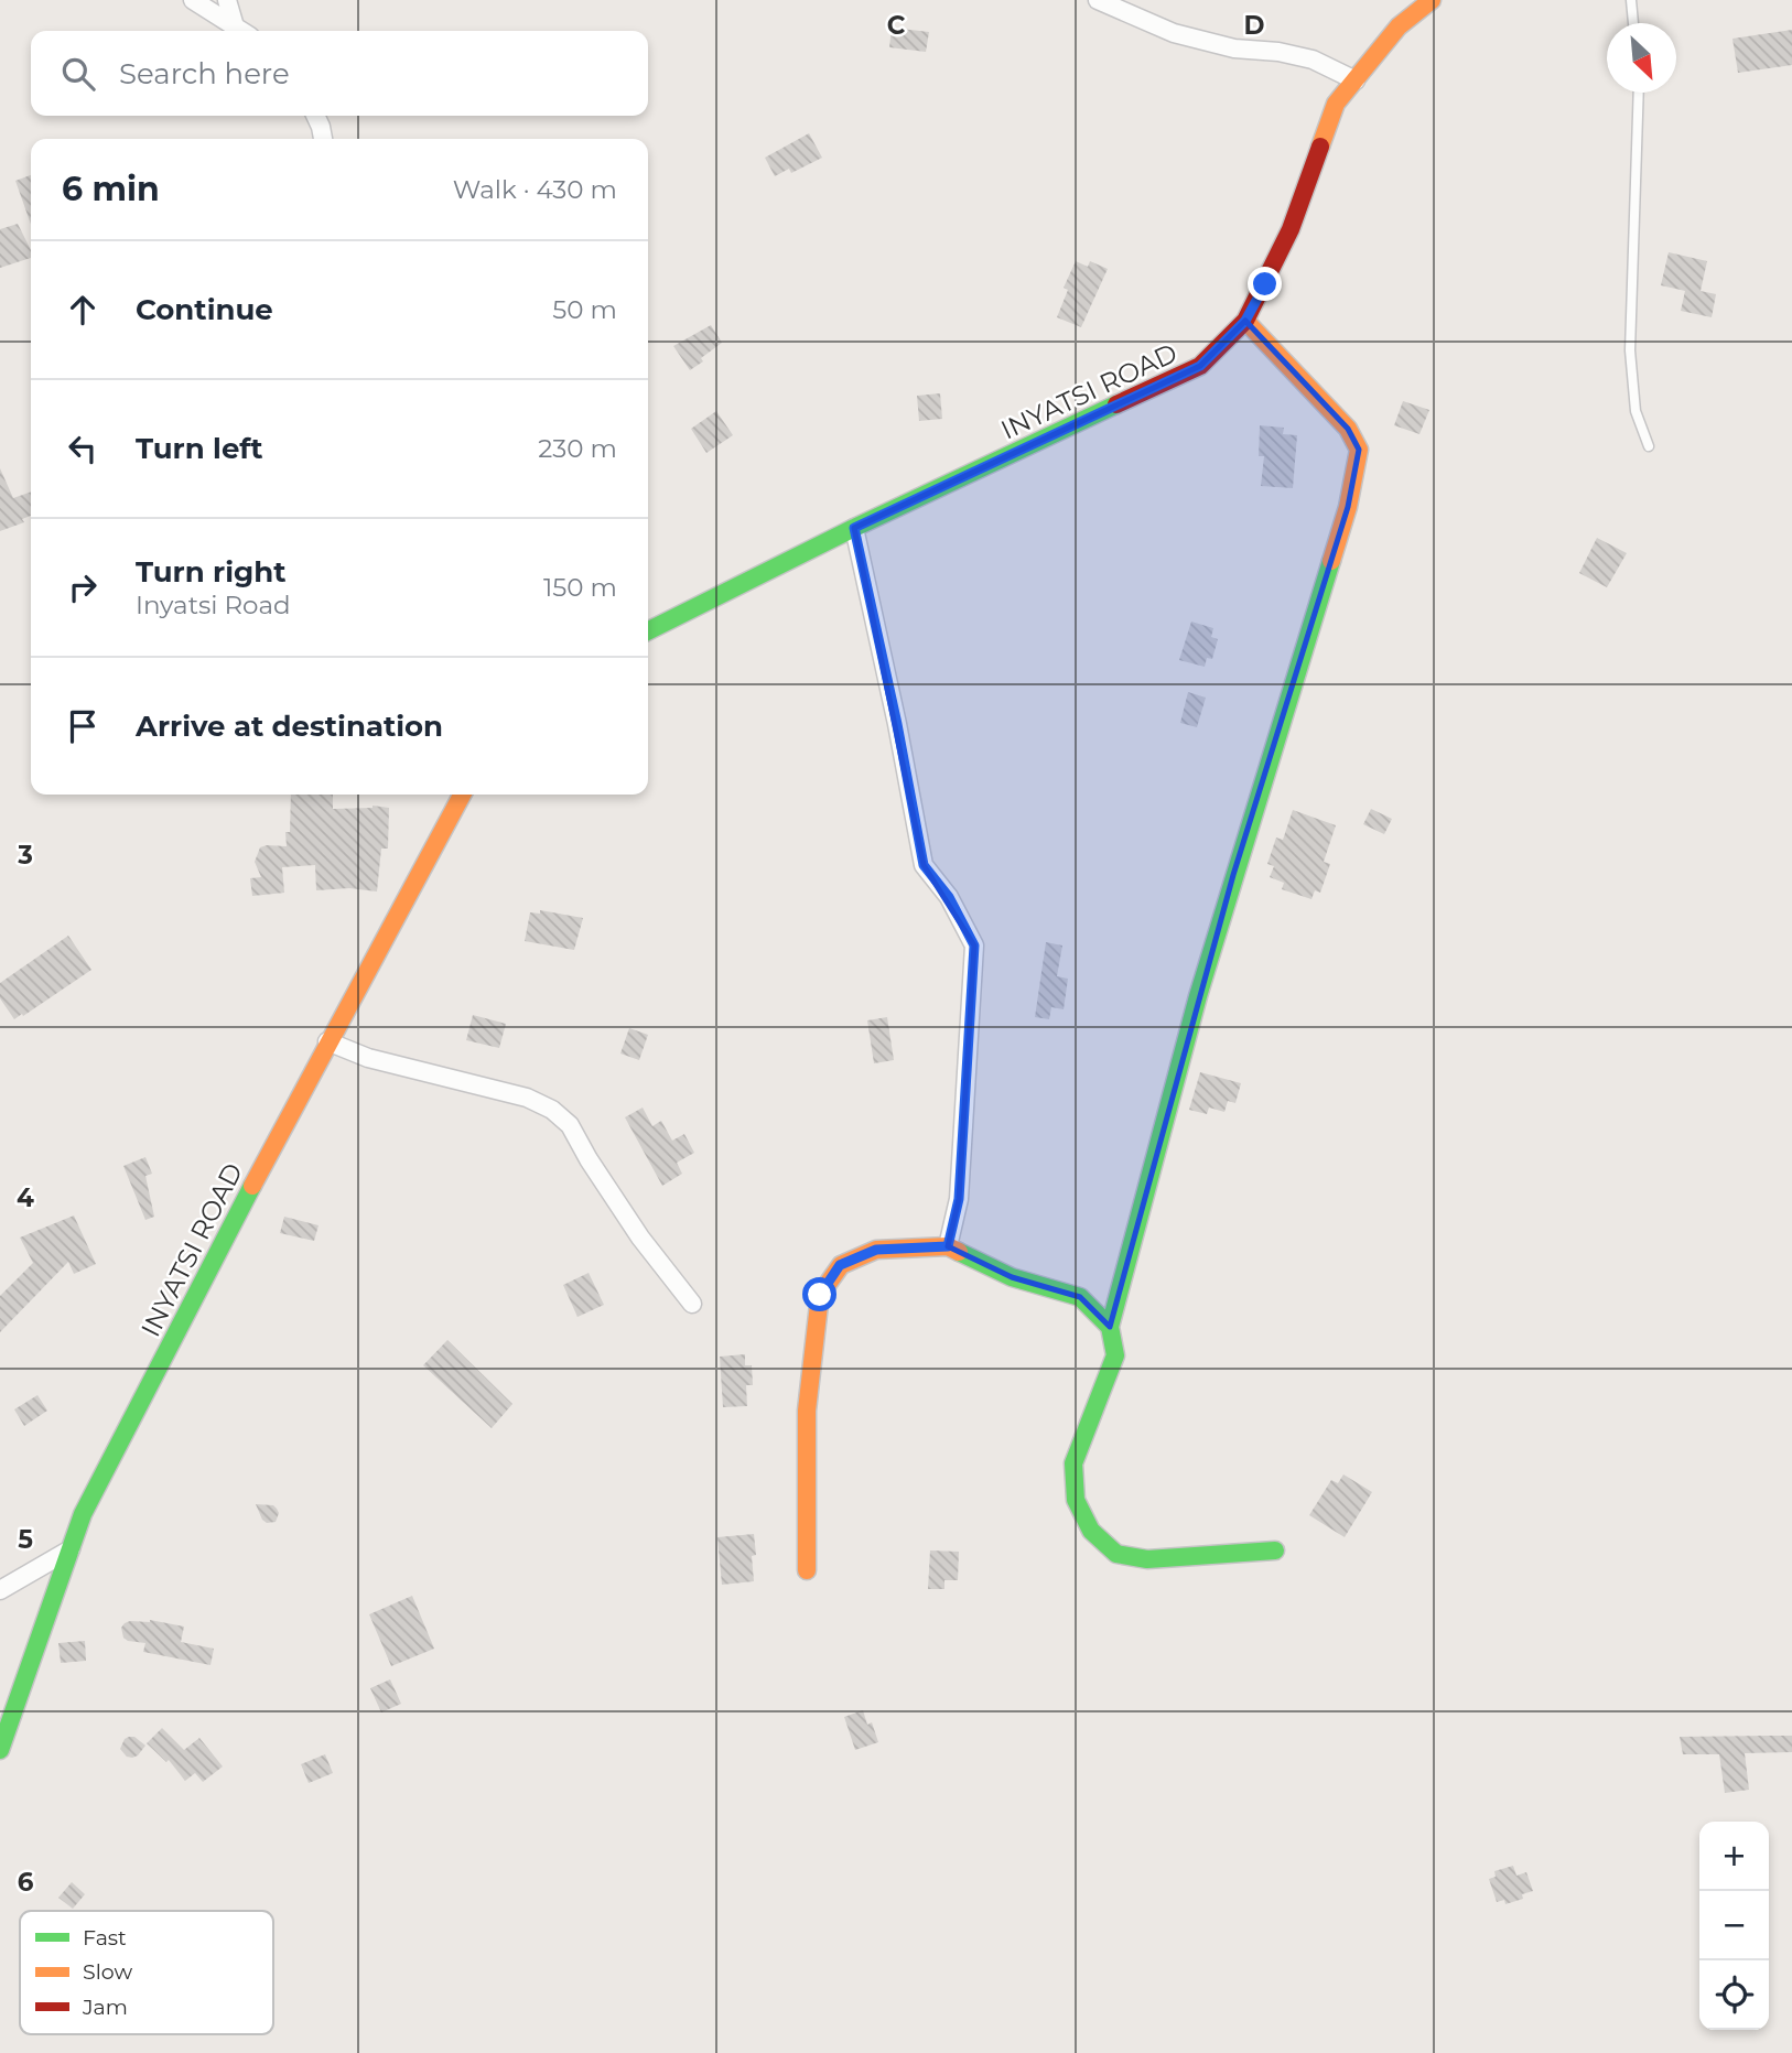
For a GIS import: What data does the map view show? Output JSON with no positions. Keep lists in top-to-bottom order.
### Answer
{
  "streets": {
    "street": ["INYATSI ROAD"]
  },
  "legend": ["Fast", "Slow", "Jam"],
  "north": "bottom right",
  "page": {
    "search": "Search here",
    "heading": ["6 min", "Walk · 430 m"],
    "list": [
      ["Continue", "50 m"],
      ["Turn left", "230 m"],
      ["Turn right", "Inyatsi Road", "150 m"],
      "Arrive at destination"
    ],
    "map_buttons": ["+", "−"]
  },
  "grid": {
    "columns": ["C", "D"],
    "rows": [
      "3",
      "4",
      "5",
      "6"
    ]
  }
}
